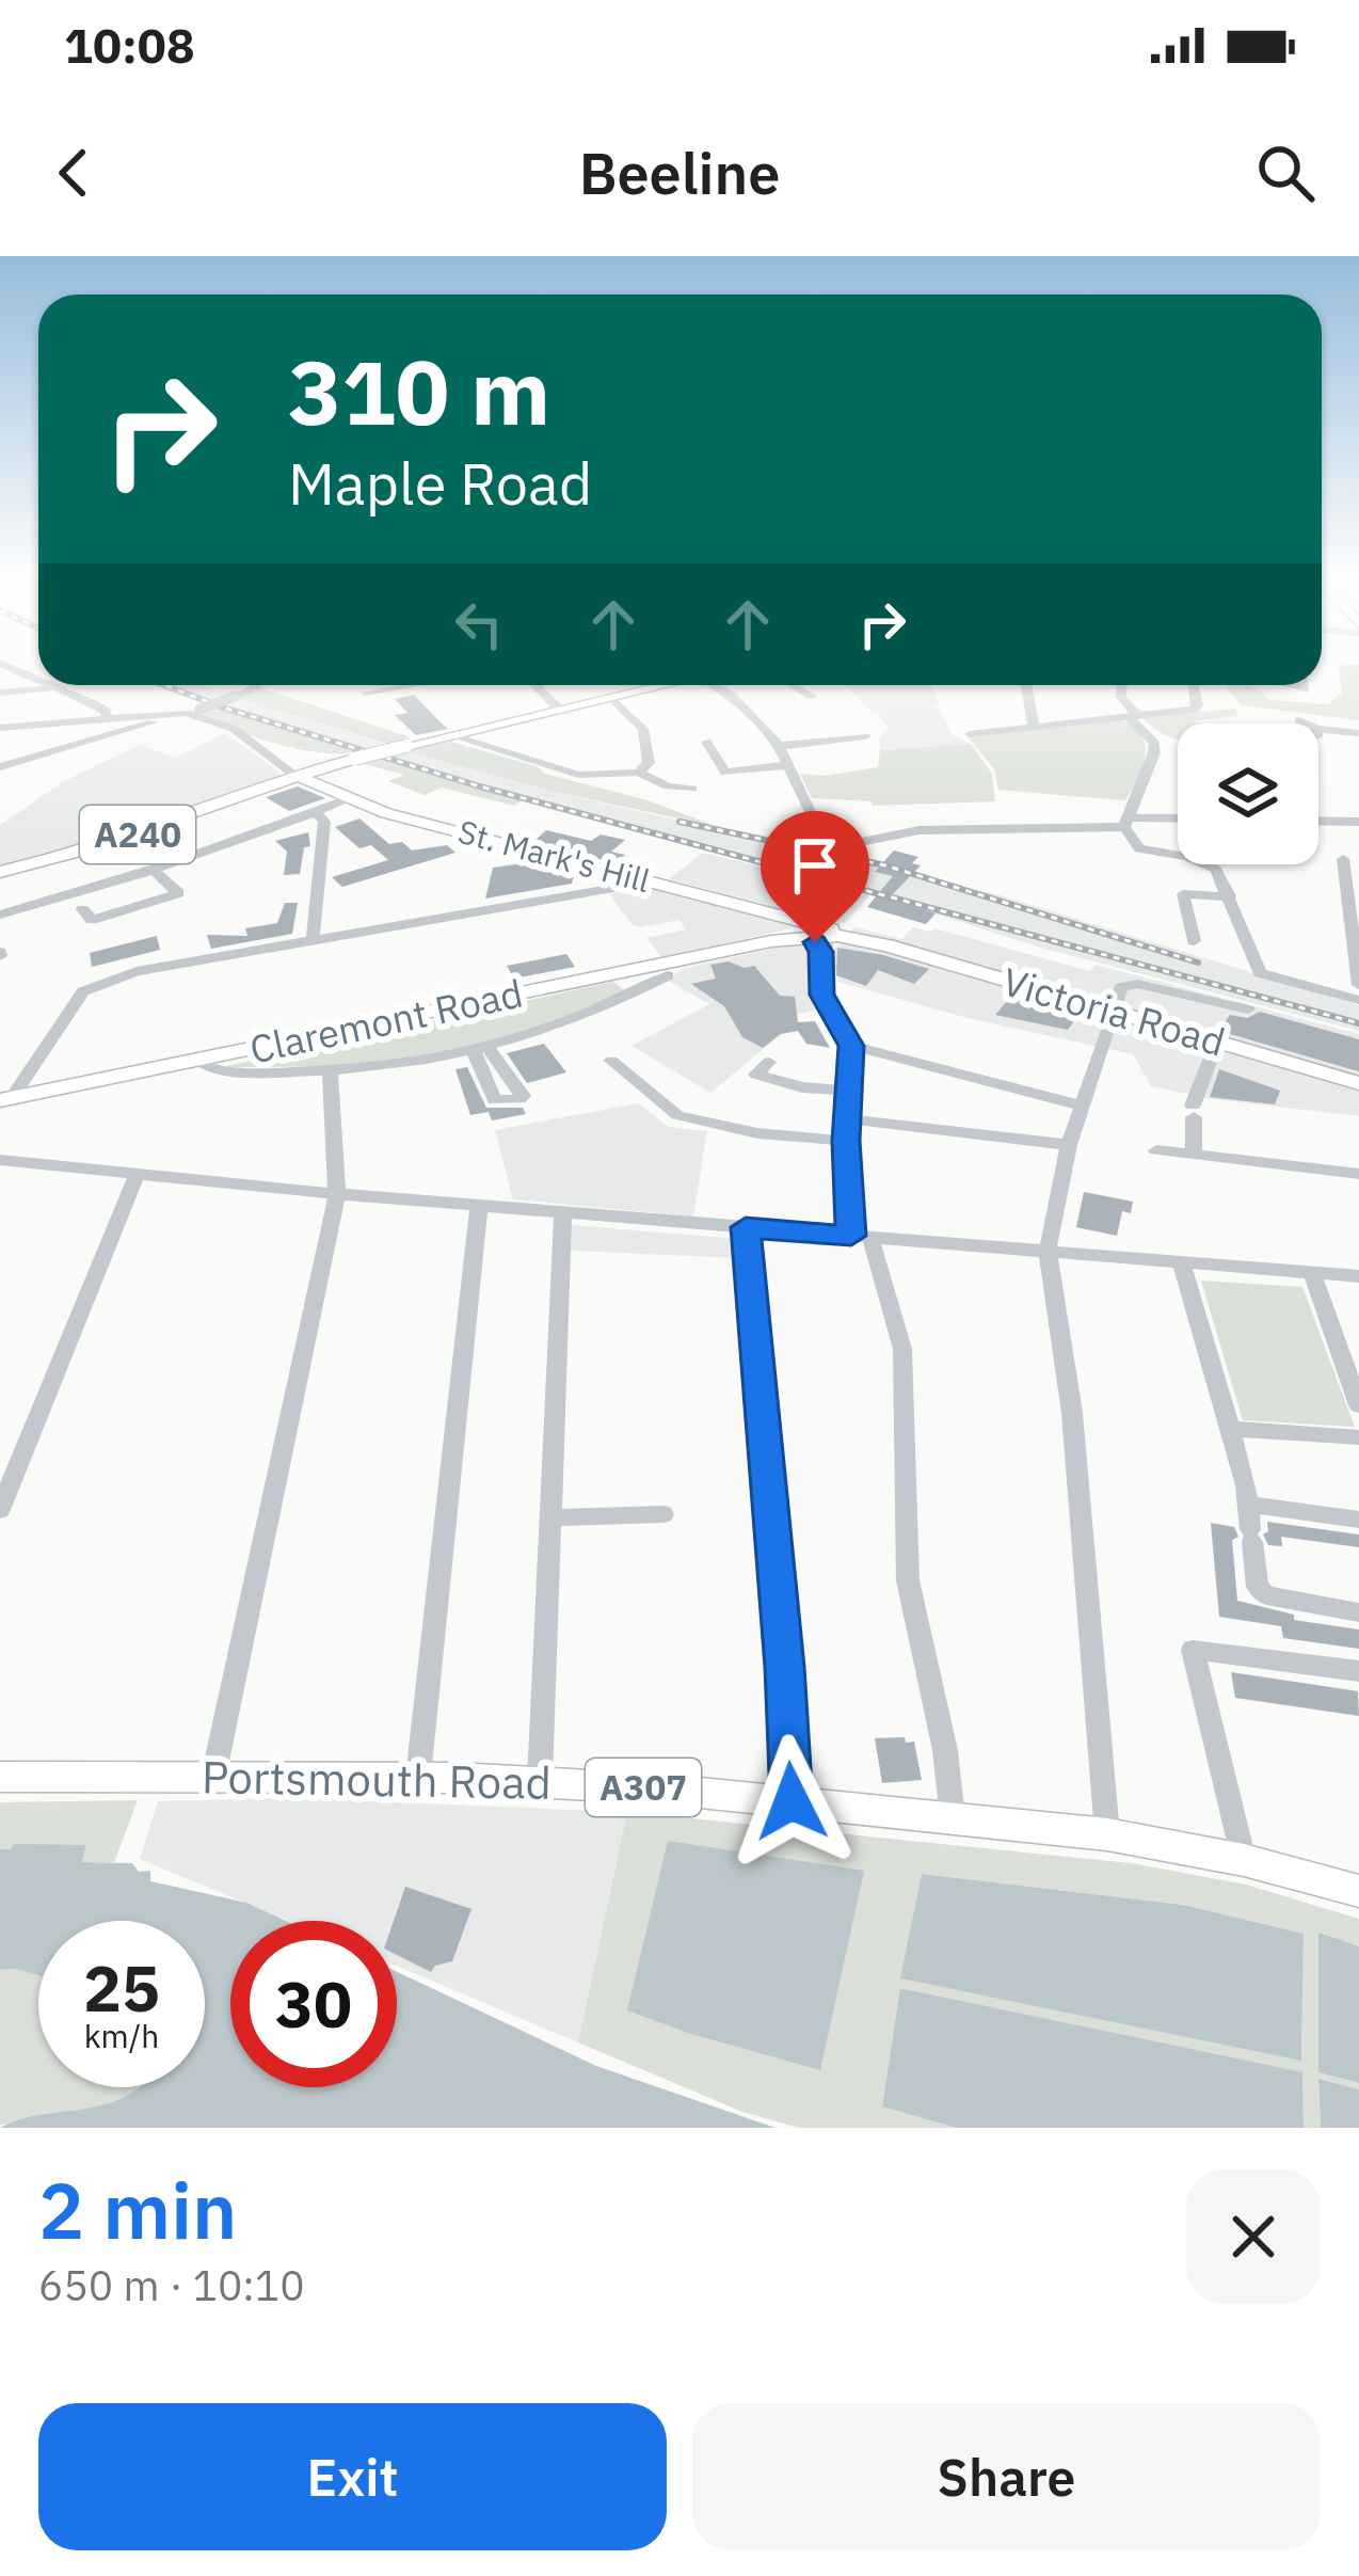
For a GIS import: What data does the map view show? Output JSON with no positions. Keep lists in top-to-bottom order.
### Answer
{
  "streets": {
    "main road": [
      "A240",
      "St. Mark's Hill",
      "Victoria Road",
      "Claremont Road",
      "Portsmouth Road",
      "A307"
    ]
  },
  "crossings": [
    ["A240", "St. Mark's Hill"],
    ["St. Mark's Hill", "Victoria Road"],
    ["St. Mark's Hill", "Claremont Road"],
    ["Victoria Road", "Claremont Road"]
  ],
  "page": {
    "status": "10:08",
    "header": "Beeline",
    "turn": ["310 m", "Maple Road"],
    "speed": "25 km/h",
    "limit": "30",
    "heading": ["2 min", "650 m · 10:10"],
    "buttons": ["Exit", "Share"]
  }
}
